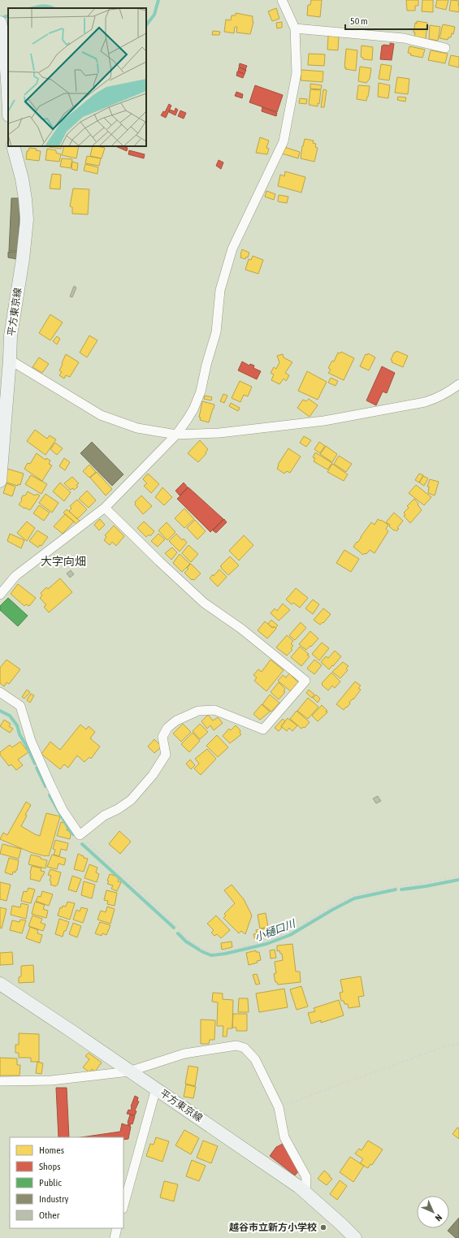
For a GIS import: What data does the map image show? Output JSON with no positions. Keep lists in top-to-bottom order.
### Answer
{
  "streets": {
    "main road": ["平方東京線"]
  },
  "districts": ["大字向畑"],
  "water": ["小樋口川"],
  "places": ["越谷市立新方小学校"],
  "legend": [
    "Homes",
    "Shops",
    "Public",
    "Industry",
    "Other"
  ],
  "scale_bar": "50 m",
  "north": "bottom right"
}
